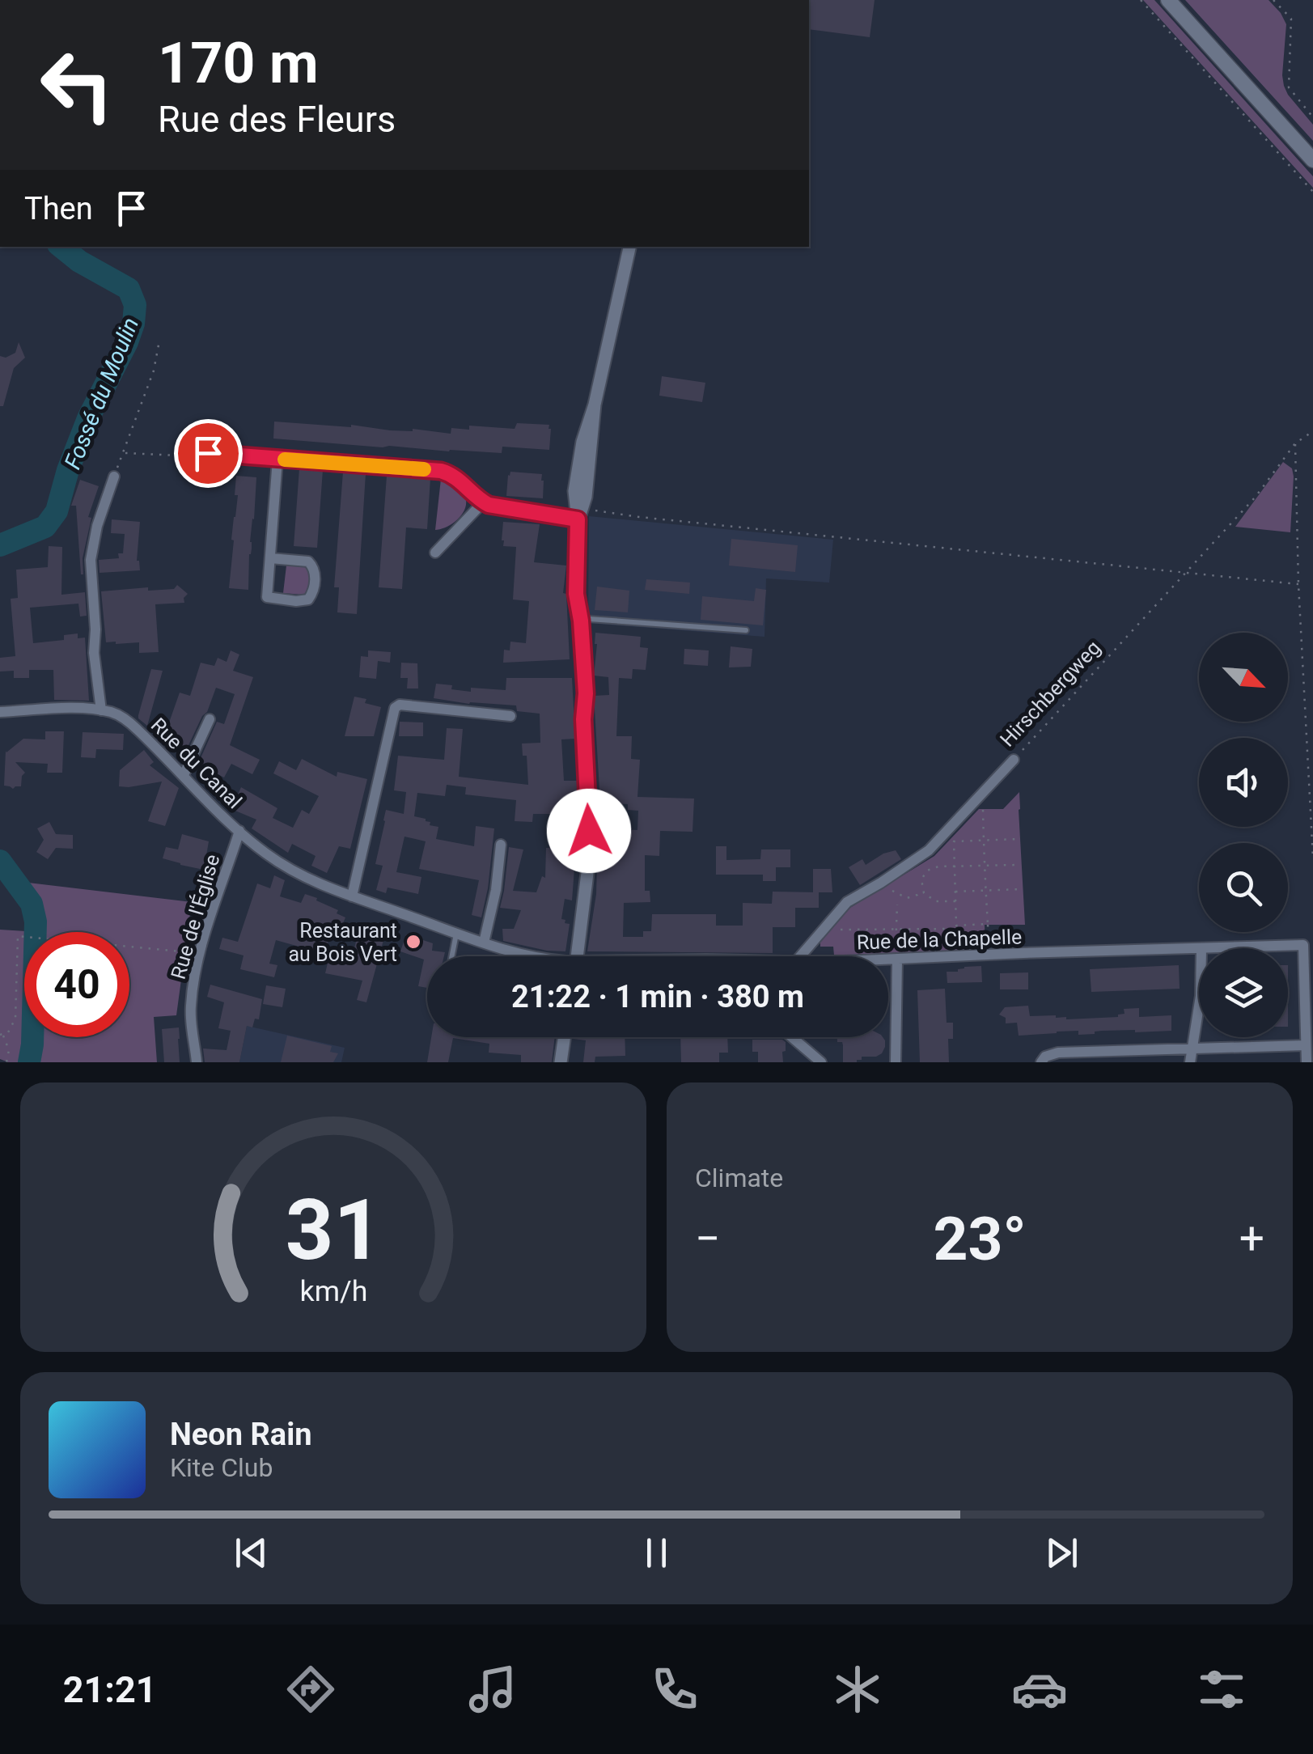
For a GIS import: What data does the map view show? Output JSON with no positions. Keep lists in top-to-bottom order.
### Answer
{
  "streets": {
    "street": [
      "Hirschbergweg",
      "Rue du Canal",
      "Rue de l'Église",
      "Rue de la Chapelle"
    ]
  },
  "crossings": [
    ["Rue du Canal", "Rue de l'Église"]
  ],
  "water": ["Fossé du Moulin"],
  "places": ["Restaurant au Bois Vert"],
  "north": "bottom right",
  "page": {
    "turn": ["170 m", "Rue des Fleurs"],
    "then": "Then",
    "limit": "40",
    "trip": "21:22 · 1 min · 380 m",
    "tile": "Climate",
    "heat": ["−", "23°", "+"],
    "song": ["Neon Rain", "Kite Club"],
    "tabs": "21:21",
    "gauge": ["31", "km/h"]
  }
}
